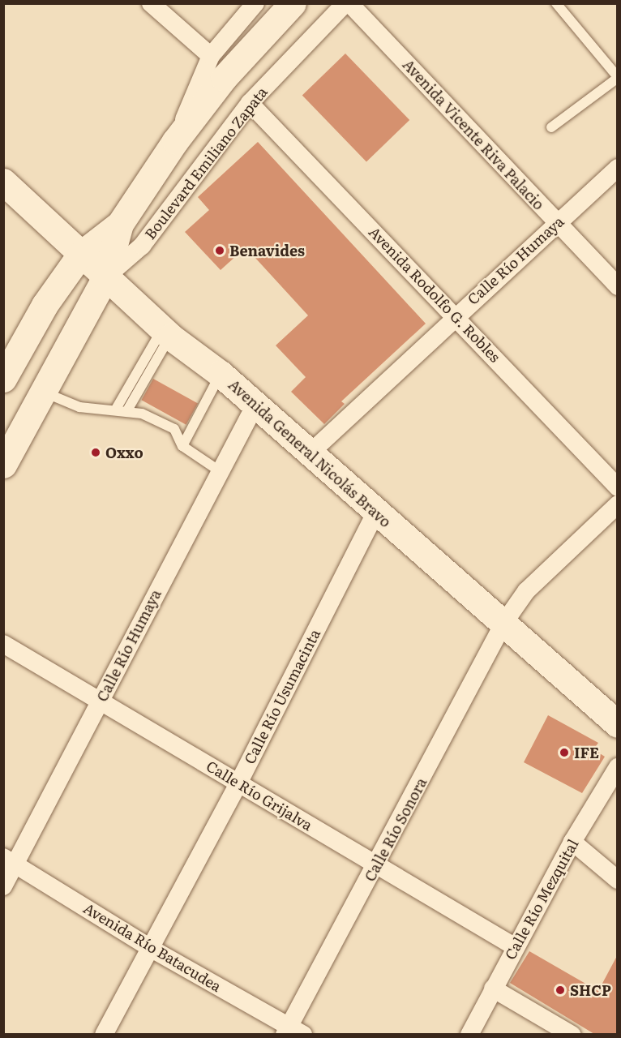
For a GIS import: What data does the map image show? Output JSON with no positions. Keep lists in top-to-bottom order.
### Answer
{
  "streets": {
    "main road": ["Boulevard Emiliano Zapata", "Avenida General Nicolás Bravo"],
    "street": [
      "Avenida Vicente Riva Palacio",
      "Calle Río Humaya",
      "Avenida Rodolfo G. Robles",
      "Calle Río Usumacinta",
      "Calle Río Grijalva",
      "Calle Río Sonora",
      "Calle Río Mezquital",
      "Avenida Río Batacudea"
    ]
  },
  "crossings": [
    ["Avenida Vicente Riva Palacio", "Calle Río Humaya"],
    ["Boulevard Emiliano Zapata", "Avenida Rodolfo G. Robles"],
    ["Boulevard Emiliano Zapata", "Avenida General Nicolás Bravo"],
    ["Calle Río Humaya", "Avenida Rodolfo G. Robles"],
    ["Calle Río Humaya", "Avenida General Nicolás Bravo"],
    ["Calle Río Humaya", "Calle Río Grijalva"],
    ["Calle Río Humaya", "Avenida Río Batacudea"],
    ["Avenida General Nicolás Bravo", "Calle Río Usumacinta"],
    ["Avenida General Nicolás Bravo", "Calle Río Sonora"],
    ["Calle Río Usumacinta", "Calle Río Grijalva"],
    ["Calle Río Usumacinta", "Avenida Río Batacudea"],
    ["Calle Río Grijalva", "Calle Río Sonora"],
    ["Calle Río Grijalva", "Calle Río Mezquital"],
    ["Calle Río Sonora", "Avenida Río Batacudea"]
  ],
  "places": [
    "Benavides",
    "Oxxo",
    "IFE",
    "SHCP"
  ]
}
